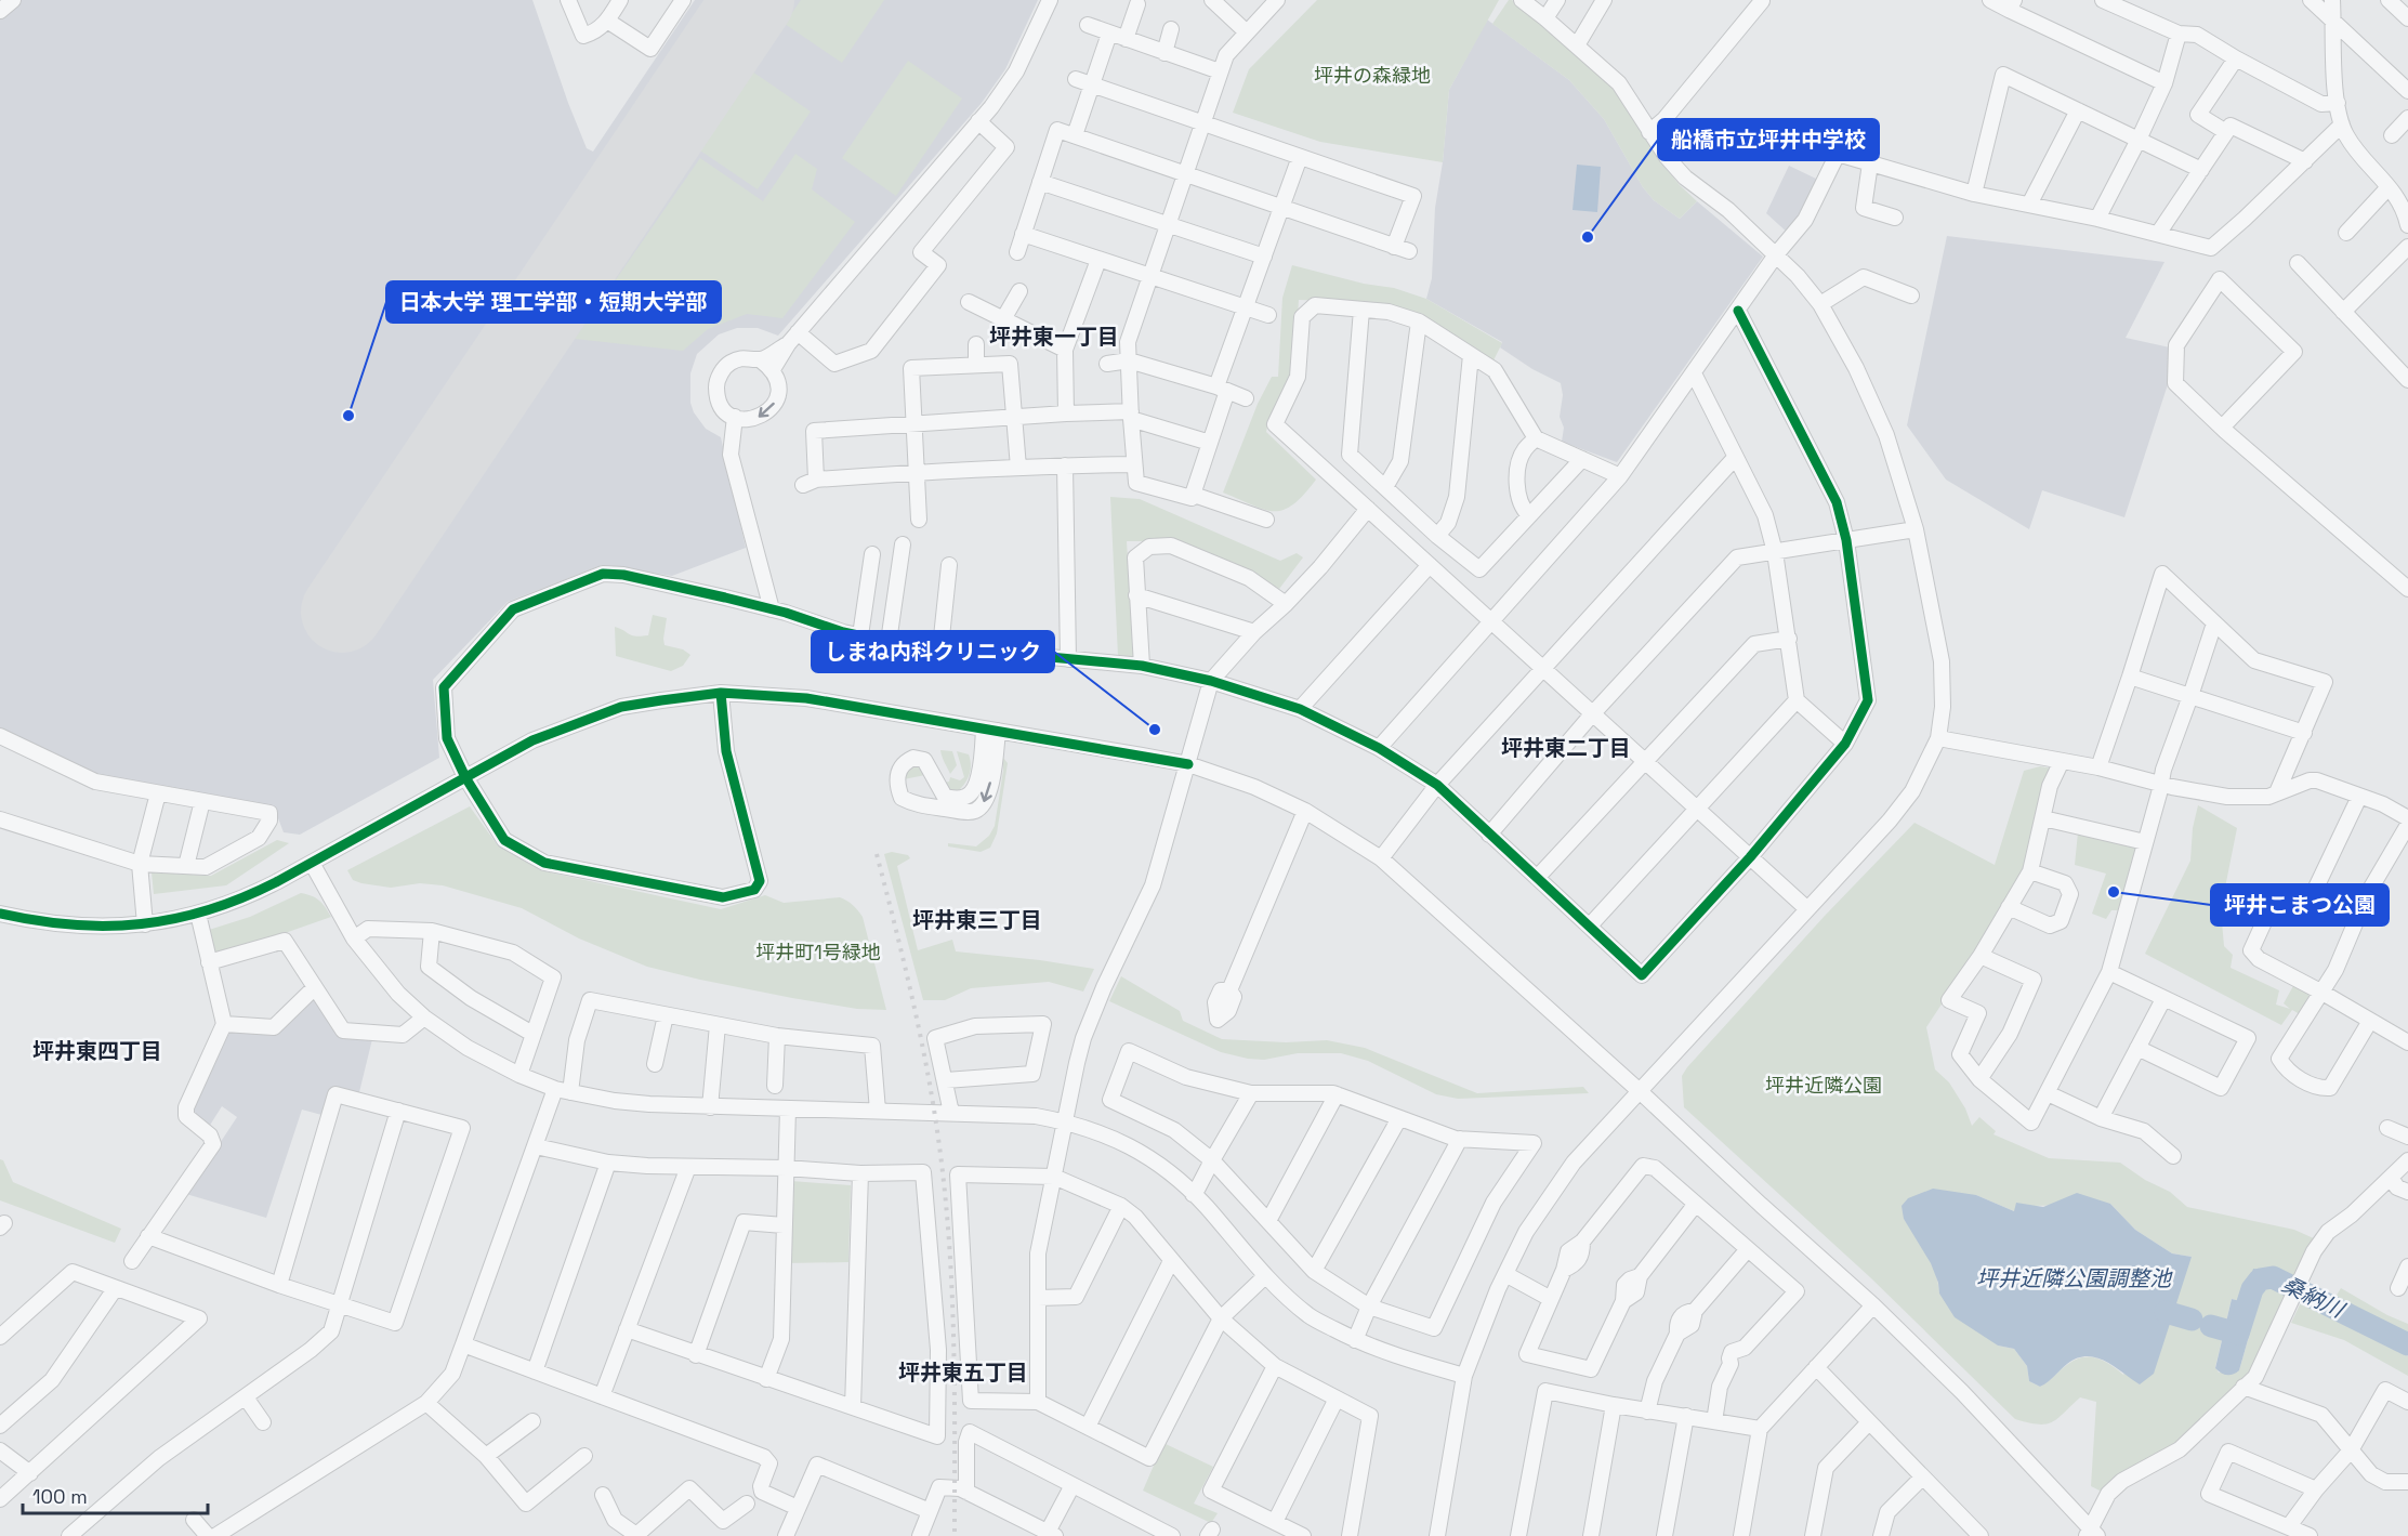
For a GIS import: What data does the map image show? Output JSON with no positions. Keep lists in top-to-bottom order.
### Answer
{
  "districts": [
    "坪井東一丁目",
    "坪井東二丁目",
    "坪井東三丁目",
    "坪井東四丁目",
    "坪井東五丁目"
  ],
  "water": ["坪井近隣公園調整池", "桑納川"],
  "parks": ["坪井の森緑地", "坪井町1号緑地", "坪井近隣公園"],
  "places": [
    "船橋市立坪井中学校",
    "日本大学 理工学部・短期大学部",
    "しまね内科クリニック",
    "坪井こまつ公園"
  ],
  "scale_bar": "100 m"
}
